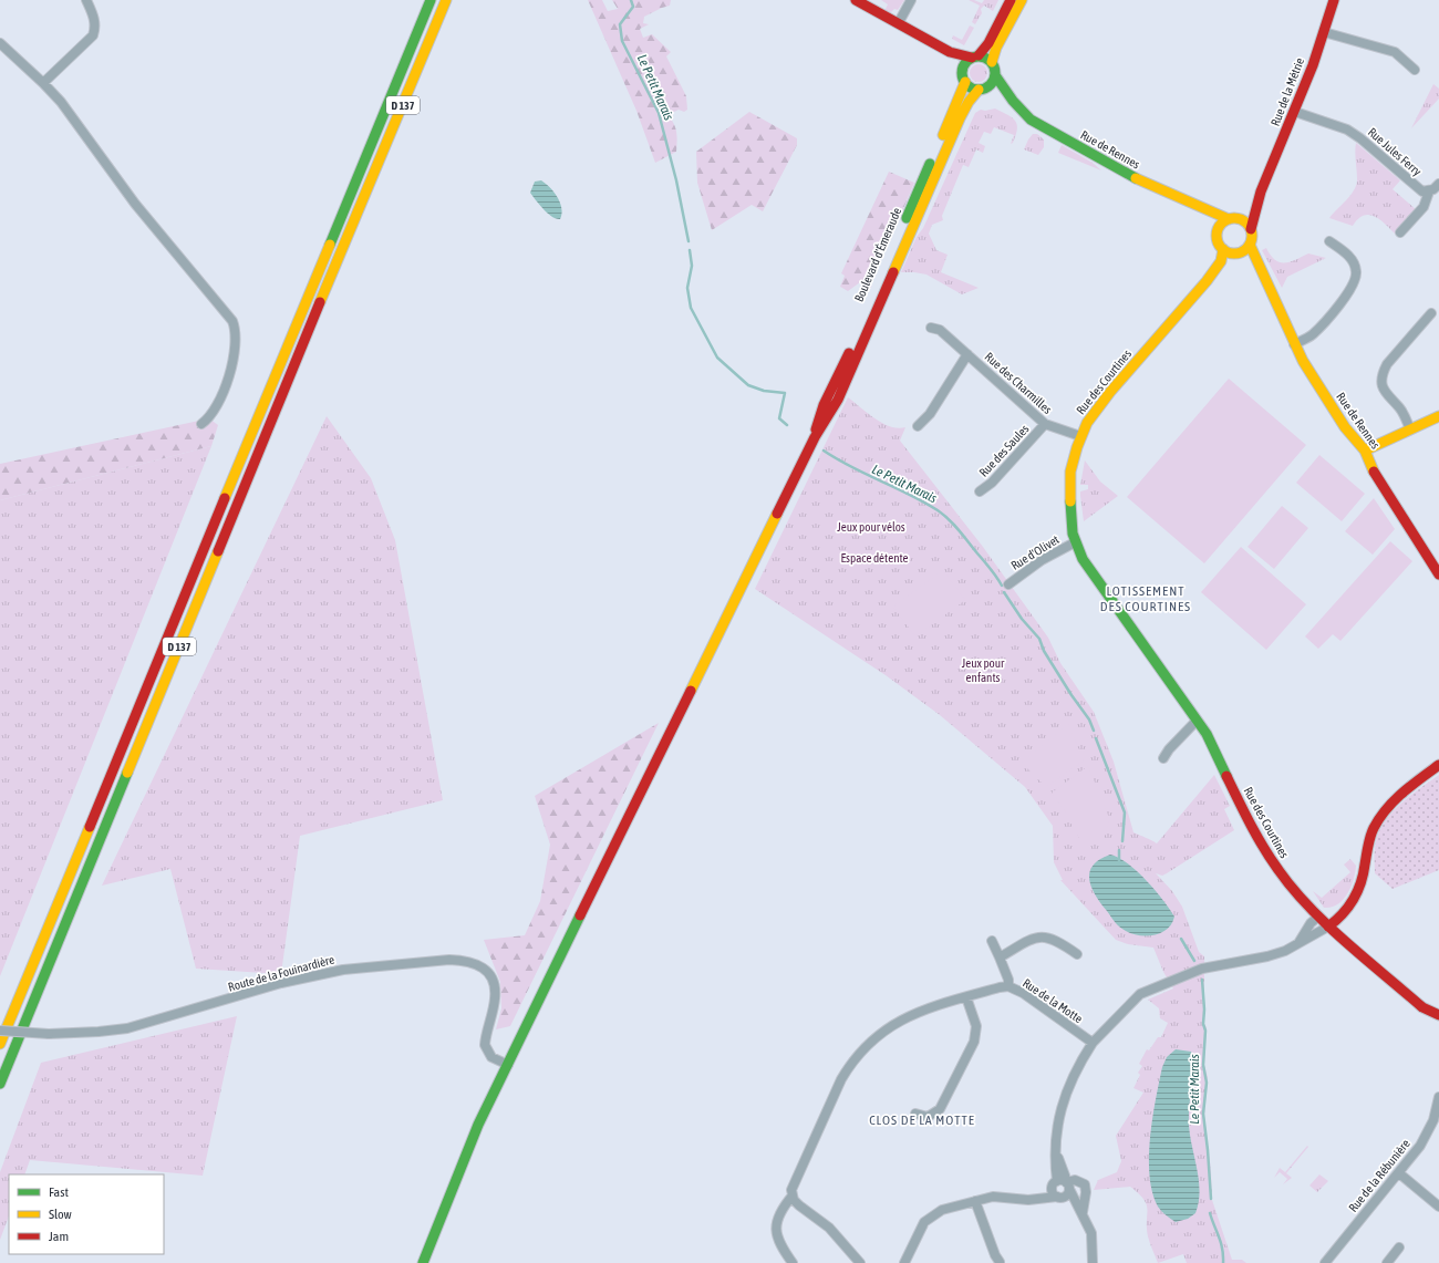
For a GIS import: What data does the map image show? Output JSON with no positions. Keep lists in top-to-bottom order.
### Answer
{
  "streets": {
    "main road": [
      "Rue de la Métrie",
      "D 137",
      "Rue de Rennes",
      "Boulevard d'Émeraude",
      "Rue des Courtines"
    ],
    "street": [
      "Rue Jules Ferry",
      "Rue des Charmilles",
      "Rue des Saules",
      "Rue d'Olivet",
      "Route de la Fouinardière",
      "Rue de la Motte",
      "Rue de la Rébunière"
    ]
  },
  "crossings": [
    ["Rue de la Métrie", "Rue de Rennes"],
    ["Rue de la Métrie", "Rue Jules Ferry"],
    ["Rue de la Métrie", "Rue des Courtines"],
    ["Rue de Rennes", "Boulevard d'Émeraude"],
    ["Rue de Rennes", "Rue des Courtines"],
    ["Rue des Courtines", "Rue des Charmilles"],
    ["Rue des Courtines", "Rue d'Olivet"],
    ["Rue des Charmilles", "Rue des Saules"]
  ],
  "districts": ["LOTISSEMENT DES COURTINES", "CLOS DE LA MOTTE"],
  "water": ["Le Petit Marais"],
  "parks": ["Jeux pour vélos", "Espace détente", "Jeux pour enfants"],
  "legend": ["Fast", "Slow", "Jam"]
}
